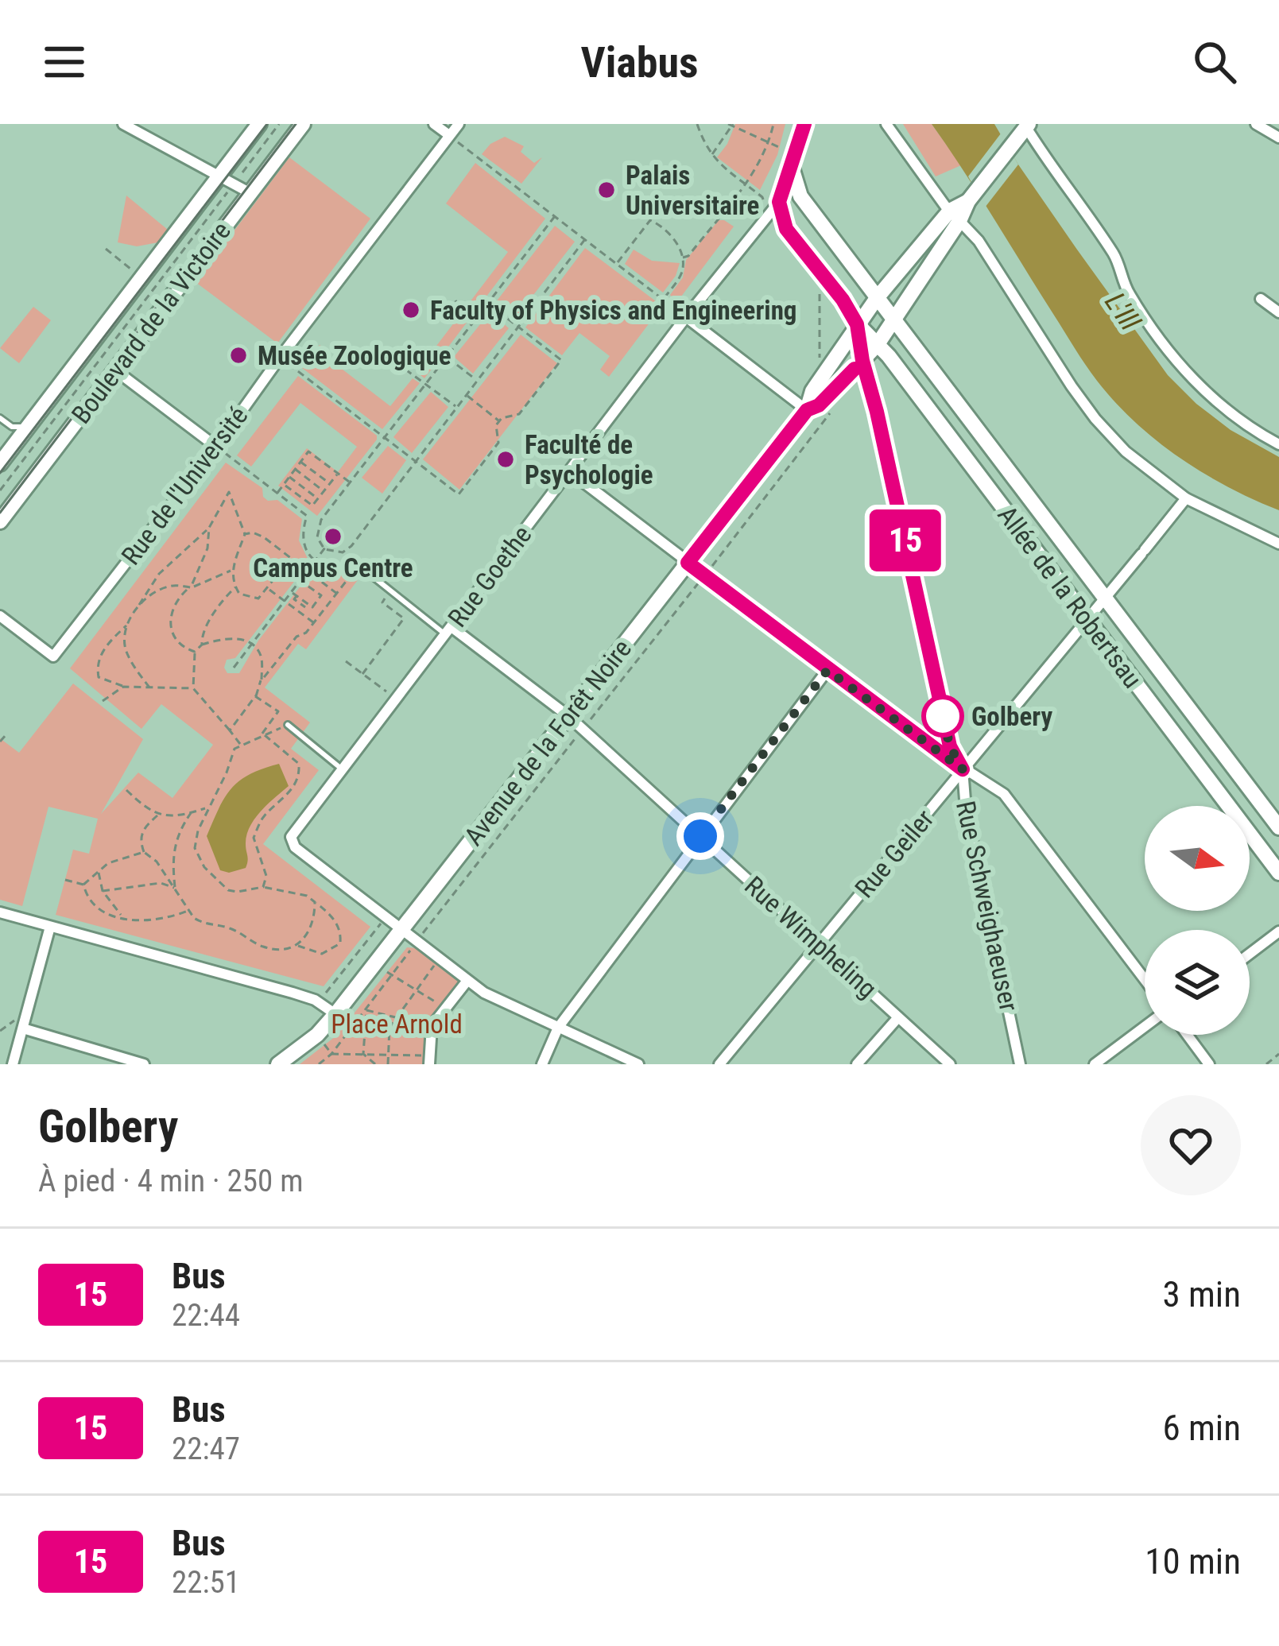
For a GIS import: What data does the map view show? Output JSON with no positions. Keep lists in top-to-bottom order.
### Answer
{
  "streets": {
    "main road": ["Boulevard de la Victoire", "Allée de la Robertsau", "Avenue de la Forêt Noire"],
    "street": [
      "Rue de l'Université",
      "Rue Goethe",
      "Rue Geiler",
      "Rue Schweighaeuser",
      "Rue Wimpheling"
    ]
  },
  "crossings": [
    ["Rue Goethe", "Avenue de la Forêt Noire"],
    ["Rue Goethe", "Rue Wimpheling"],
    ["Allée de la Robertsau", "Avenue de la Forêt Noire"],
    ["Allée de la Robertsau", "Rue Geiler"],
    ["Avenue de la Forêt Noire", "Rue Schweighaeuser"],
    ["Avenue de la Forêt Noire", "Rue Wimpheling"],
    ["Rue Geiler", "Rue Schweighaeuser"],
    ["Rue Geiler", "Rue Wimpheling"]
  ],
  "water": ["L'Ill"],
  "parks": ["Place Arnold"],
  "places": [
    "Palais Universitaire",
    "Faculty of Physics and Engineering",
    "Musée Zoologique",
    "Faculté de Psychologie",
    "Campus Centre",
    "Golbery"
  ],
  "lines": ["bus line 15"],
  "north": "right",
  "page": {
    "header": "Viabus",
    "on_map": "15",
    "heading": ["Golbery", "À pied · 4 min · 250 m"],
    "list": [
      {
        "mark": "15",
        "name": "Bus",
        "note": "22:44",
        "value": "3 min"
      },
      {
        "mark": "15",
        "name": "Bus",
        "note": "22:47",
        "value": "6 min"
      },
      {
        "mark": "15",
        "name": "Bus",
        "note": "22:51",
        "value": "10 min"
      }
    ]
  }
}
